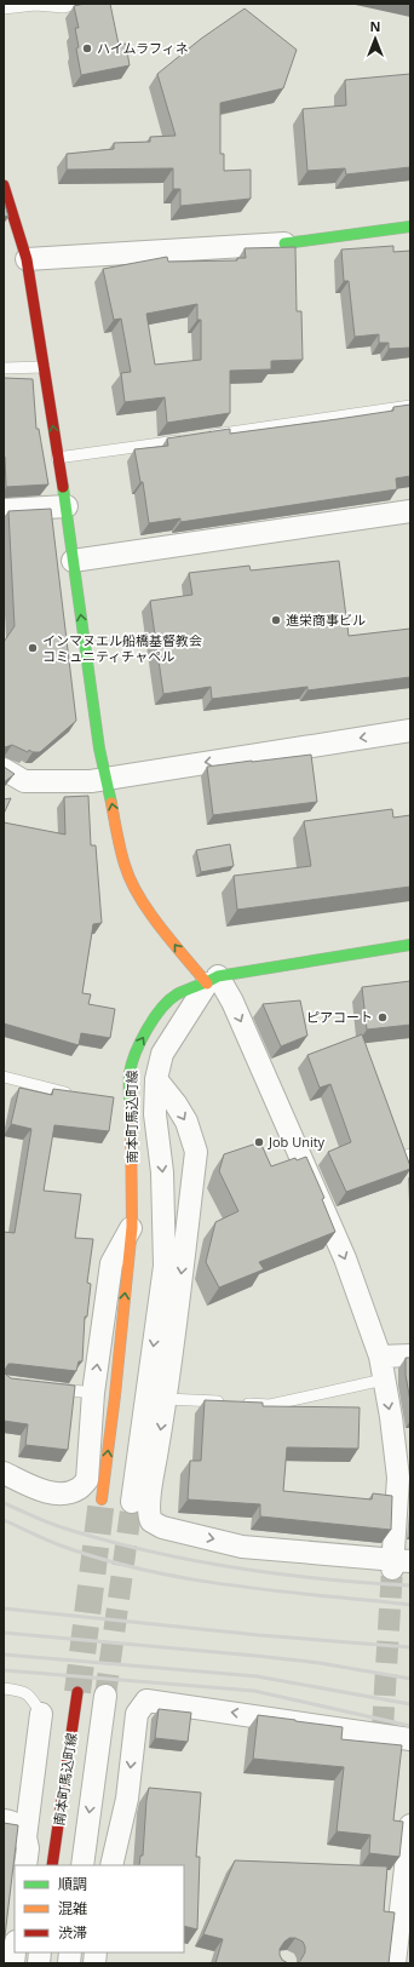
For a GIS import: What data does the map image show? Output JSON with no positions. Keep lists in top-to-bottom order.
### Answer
{
  "streets": {
    "street": ["南本町馬込町線"]
  },
  "places": [
    "ハイムラフィネ",
    "進栄商事ビル",
    "インマヌエル船橋基督教会 コミュニティチャペル",
    "ピアコート",
    "Job Unity"
  ],
  "legend": ["順調", "混雑", "渋滞"],
  "north": "top"
}
